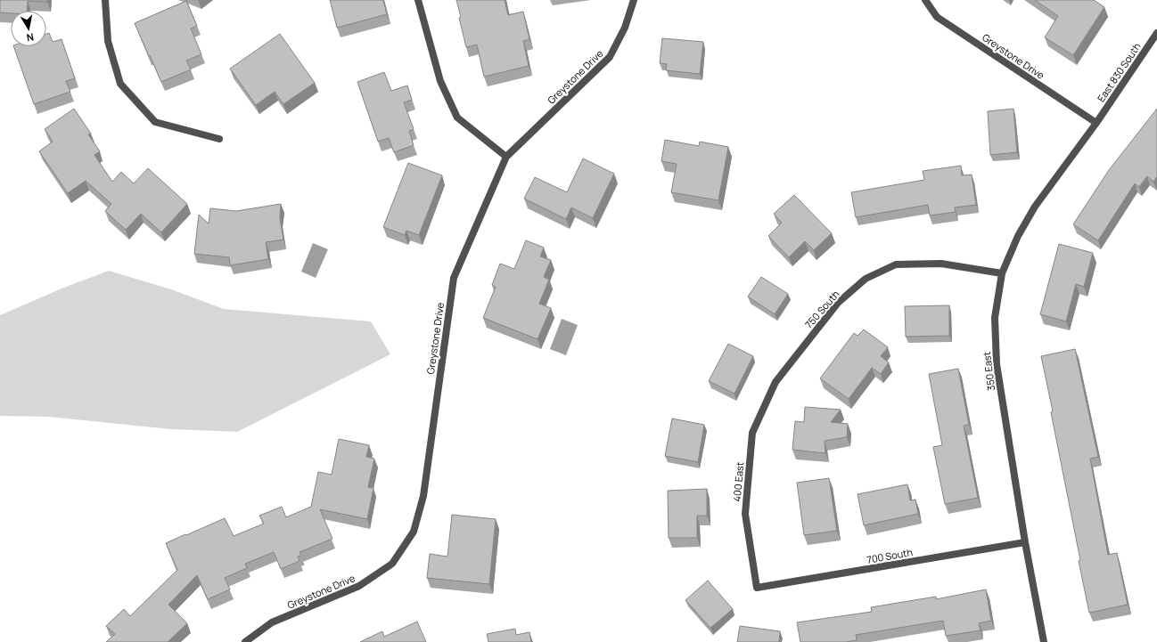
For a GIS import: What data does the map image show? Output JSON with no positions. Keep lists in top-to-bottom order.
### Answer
{
  "streets": {
    "street": [
      "Greystone Drive",
      "East 830 South",
      "750 South",
      "350 East",
      "400 East",
      "700 South"
    ]
  },
  "crossings": [
    ["Greystone Drive", "East 830 South"],
    ["Greystone Drive", "350 East"],
    ["East 830 South", "350 East"],
    ["750 South", "350 East"],
    ["750 South", "400 East"],
    ["350 East", "700 South"],
    ["400 East", "700 South"]
  ],
  "north": "bottom"
}
